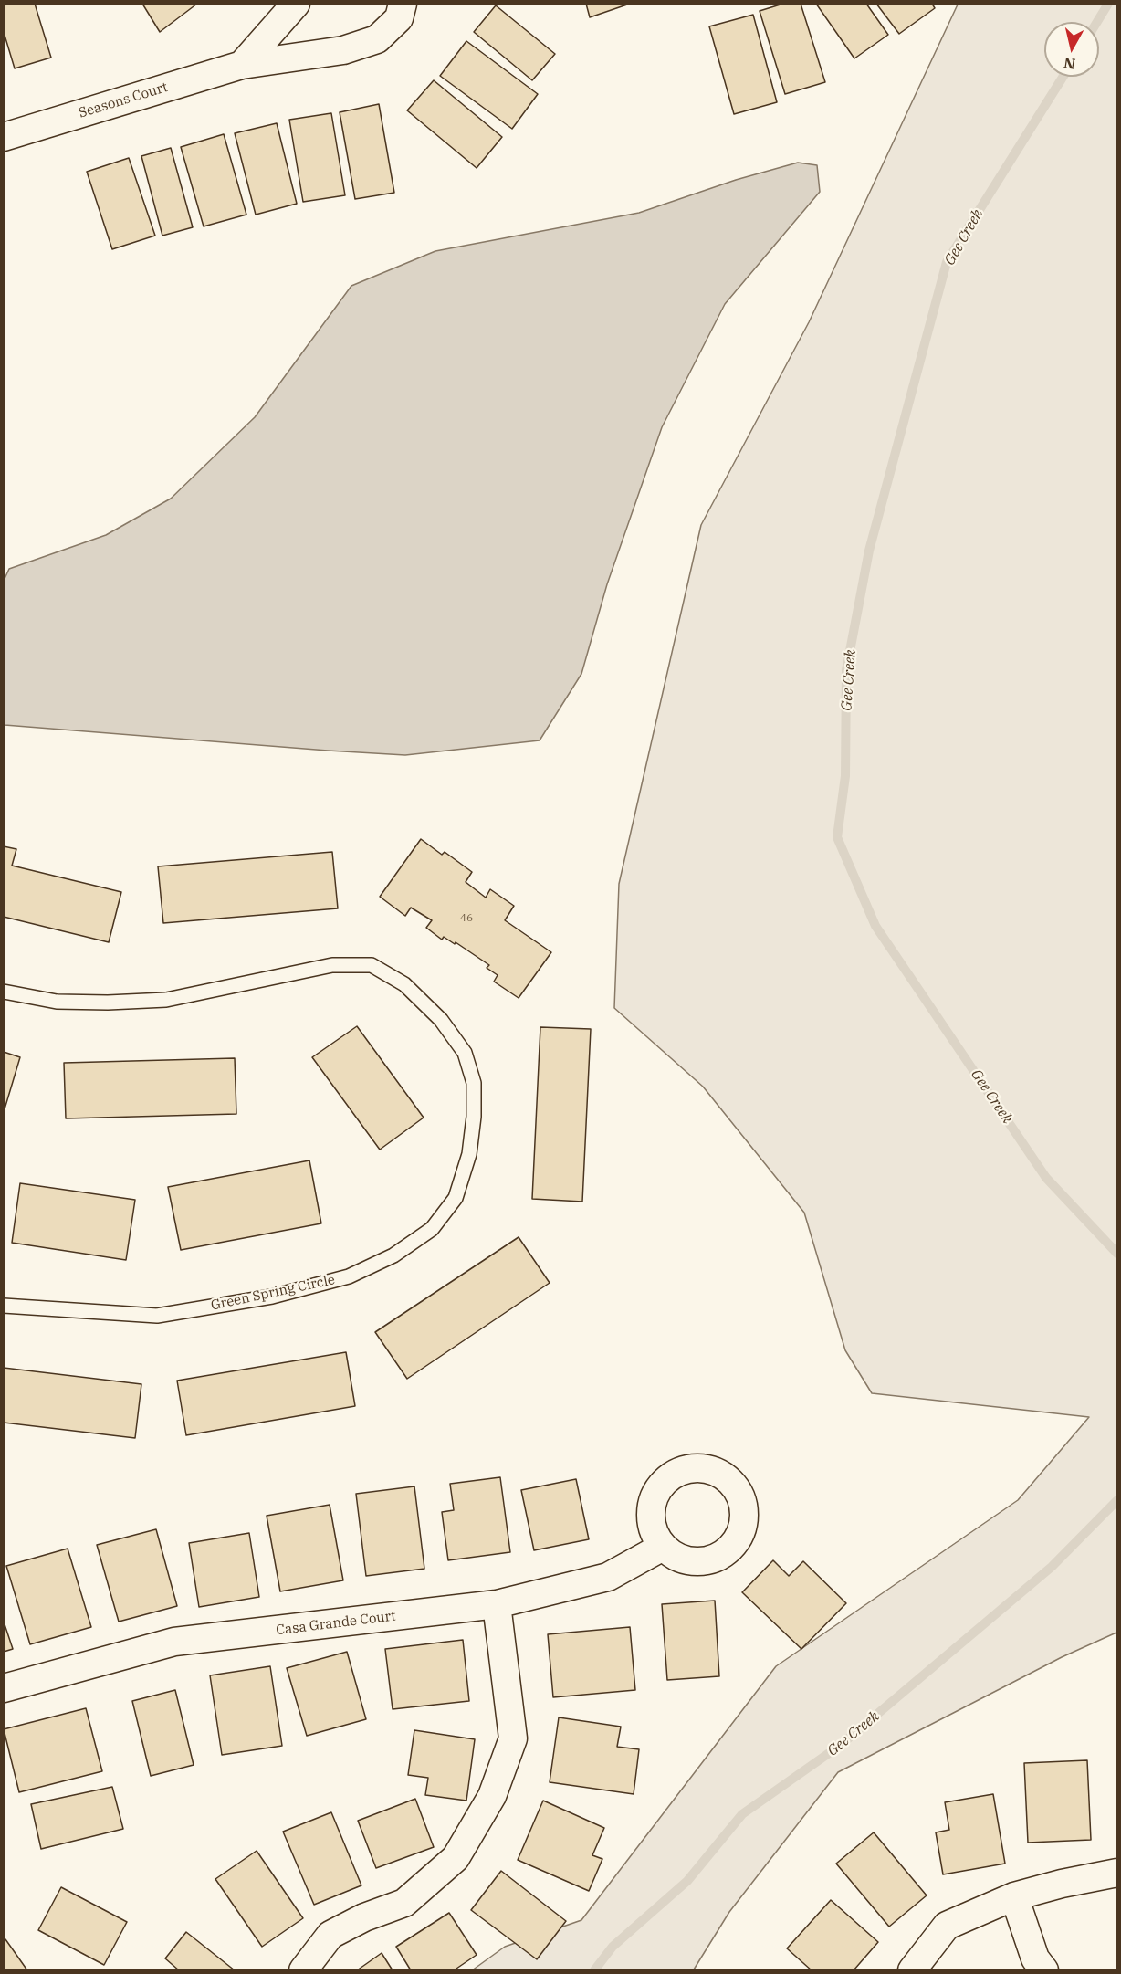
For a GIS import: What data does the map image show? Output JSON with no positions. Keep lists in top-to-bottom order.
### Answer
{
  "streets": {
    "street": ["Seasons Court", "Casa Grande Court"],
    "lane": ["Green Spring Circle"]
  },
  "water": ["Gee Creek"],
  "house_numbers": ["46"],
  "north": "bottom"
}
